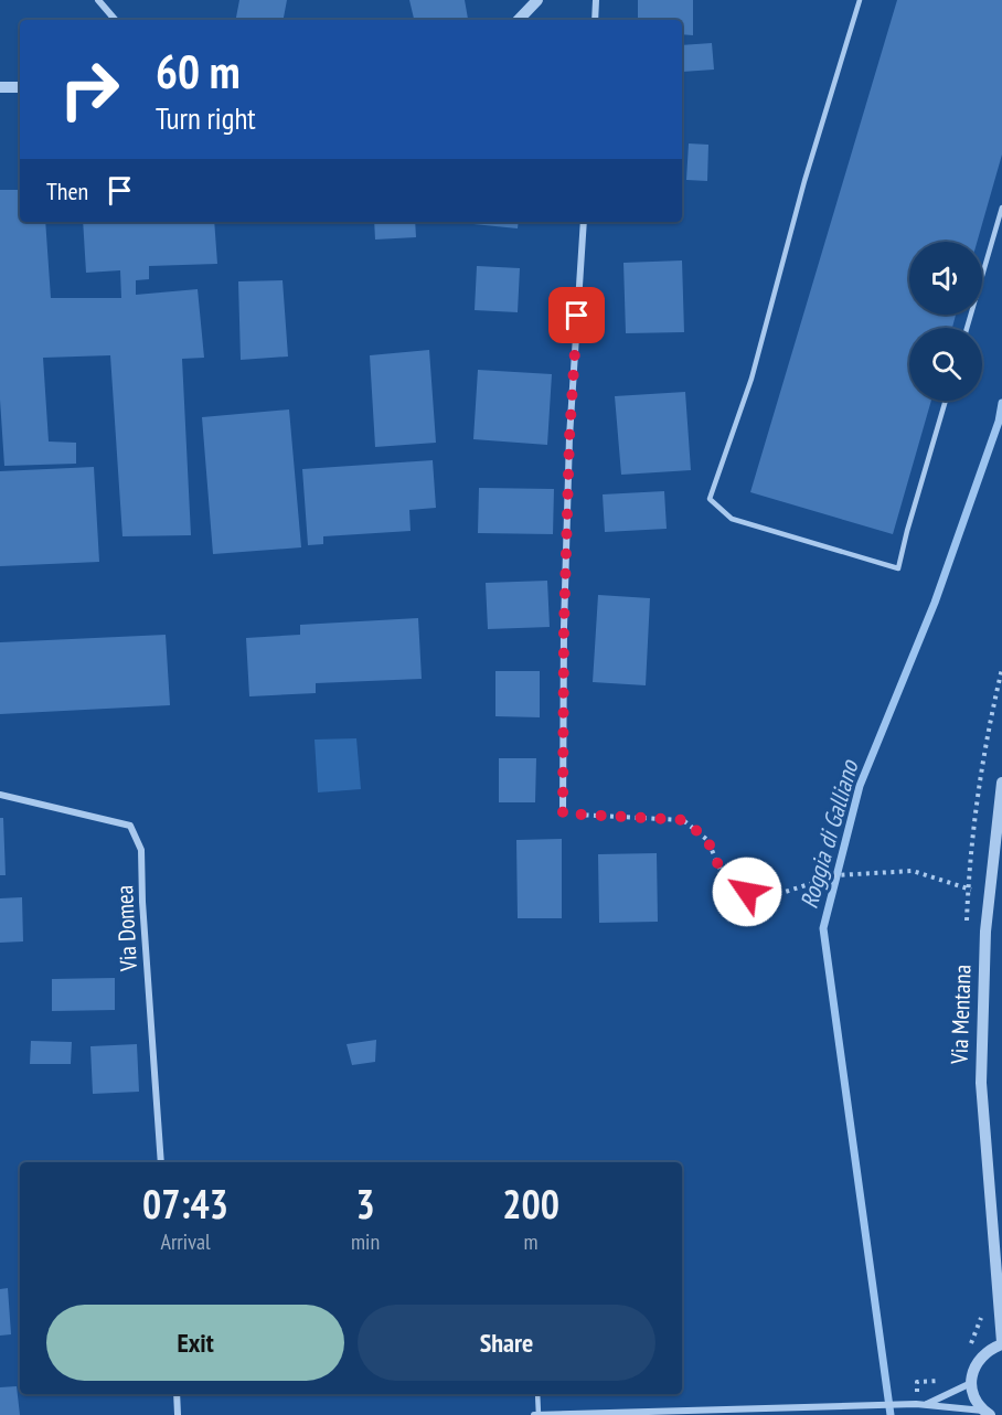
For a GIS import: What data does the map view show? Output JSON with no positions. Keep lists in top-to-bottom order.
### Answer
{
  "streets": {
    "street": ["Via Domea", "Via Mentana"]
  },
  "water": ["Roggia di Galliano"],
  "page": {
    "turn": ["60 m", "Turn right"],
    "then": "Then",
    "eta": [
      "07:43",
      "Arrival",
      "3",
      "min",
      "200",
      "m"
    ],
    "buttons": ["Exit", "Share"]
  }
}
